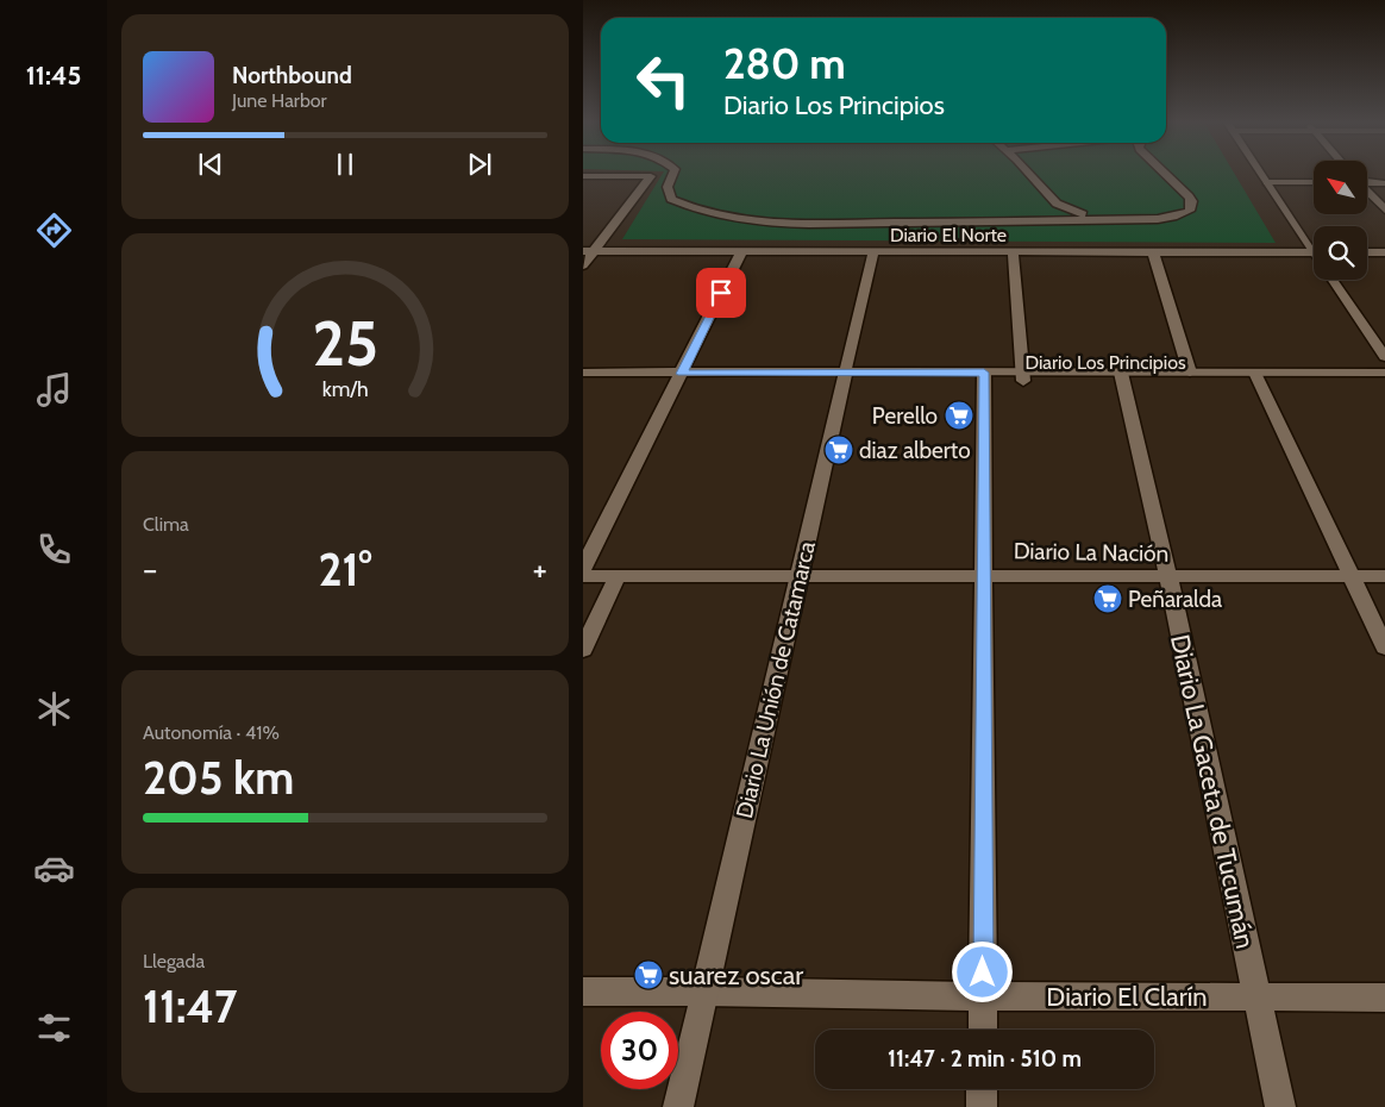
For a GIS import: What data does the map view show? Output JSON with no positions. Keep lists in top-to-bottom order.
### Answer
{
  "streets": {
    "street": [
      "Diario El Norte",
      "Diario Los Principios",
      "Diario La Nación",
      "Diario La Unión de Catamarca",
      "Diario La Gaceta de Tucumán",
      "Diario El Clarín"
    ]
  },
  "crossings": [
    ["Diario El Norte", "Diario La Unión de Catamarca"],
    ["Diario Los Principios", "Diario La Unión de Catamarca"],
    ["Diario Los Principios", "Diario La Gaceta de Tucumán"],
    ["Diario La Nación", "Diario La Unión de Catamarca"],
    ["Diario La Nación", "Diario La Gaceta de Tucumán"],
    ["Diario La Unión de Catamarca", "Diario El Clarín"],
    ["Diario La Gaceta de Tucumán", "Diario El Clarín"]
  ],
  "places": {
    "supermarket": [
      "Perello",
      "diaz alberto",
      "Peñaralda",
      "suarez oscar"
    ]
  },
  "north": "top left",
  "page": {
    "tabs": "11:45",
    "turn": ["280 m", "Diario Los Principios"],
    "song": ["Northbound", "June Harbor"],
    "tile": [
      "Clima",
      ["Autonomía · 41%", "205 km"],
      ["Llegada", "11:47"]
    ],
    "heat": ["−", "21°", "+"],
    "limit": "30",
    "trip": "11:47 · 2 min · 510 m",
    "gauge": ["25", "km/h"]
  }
}
